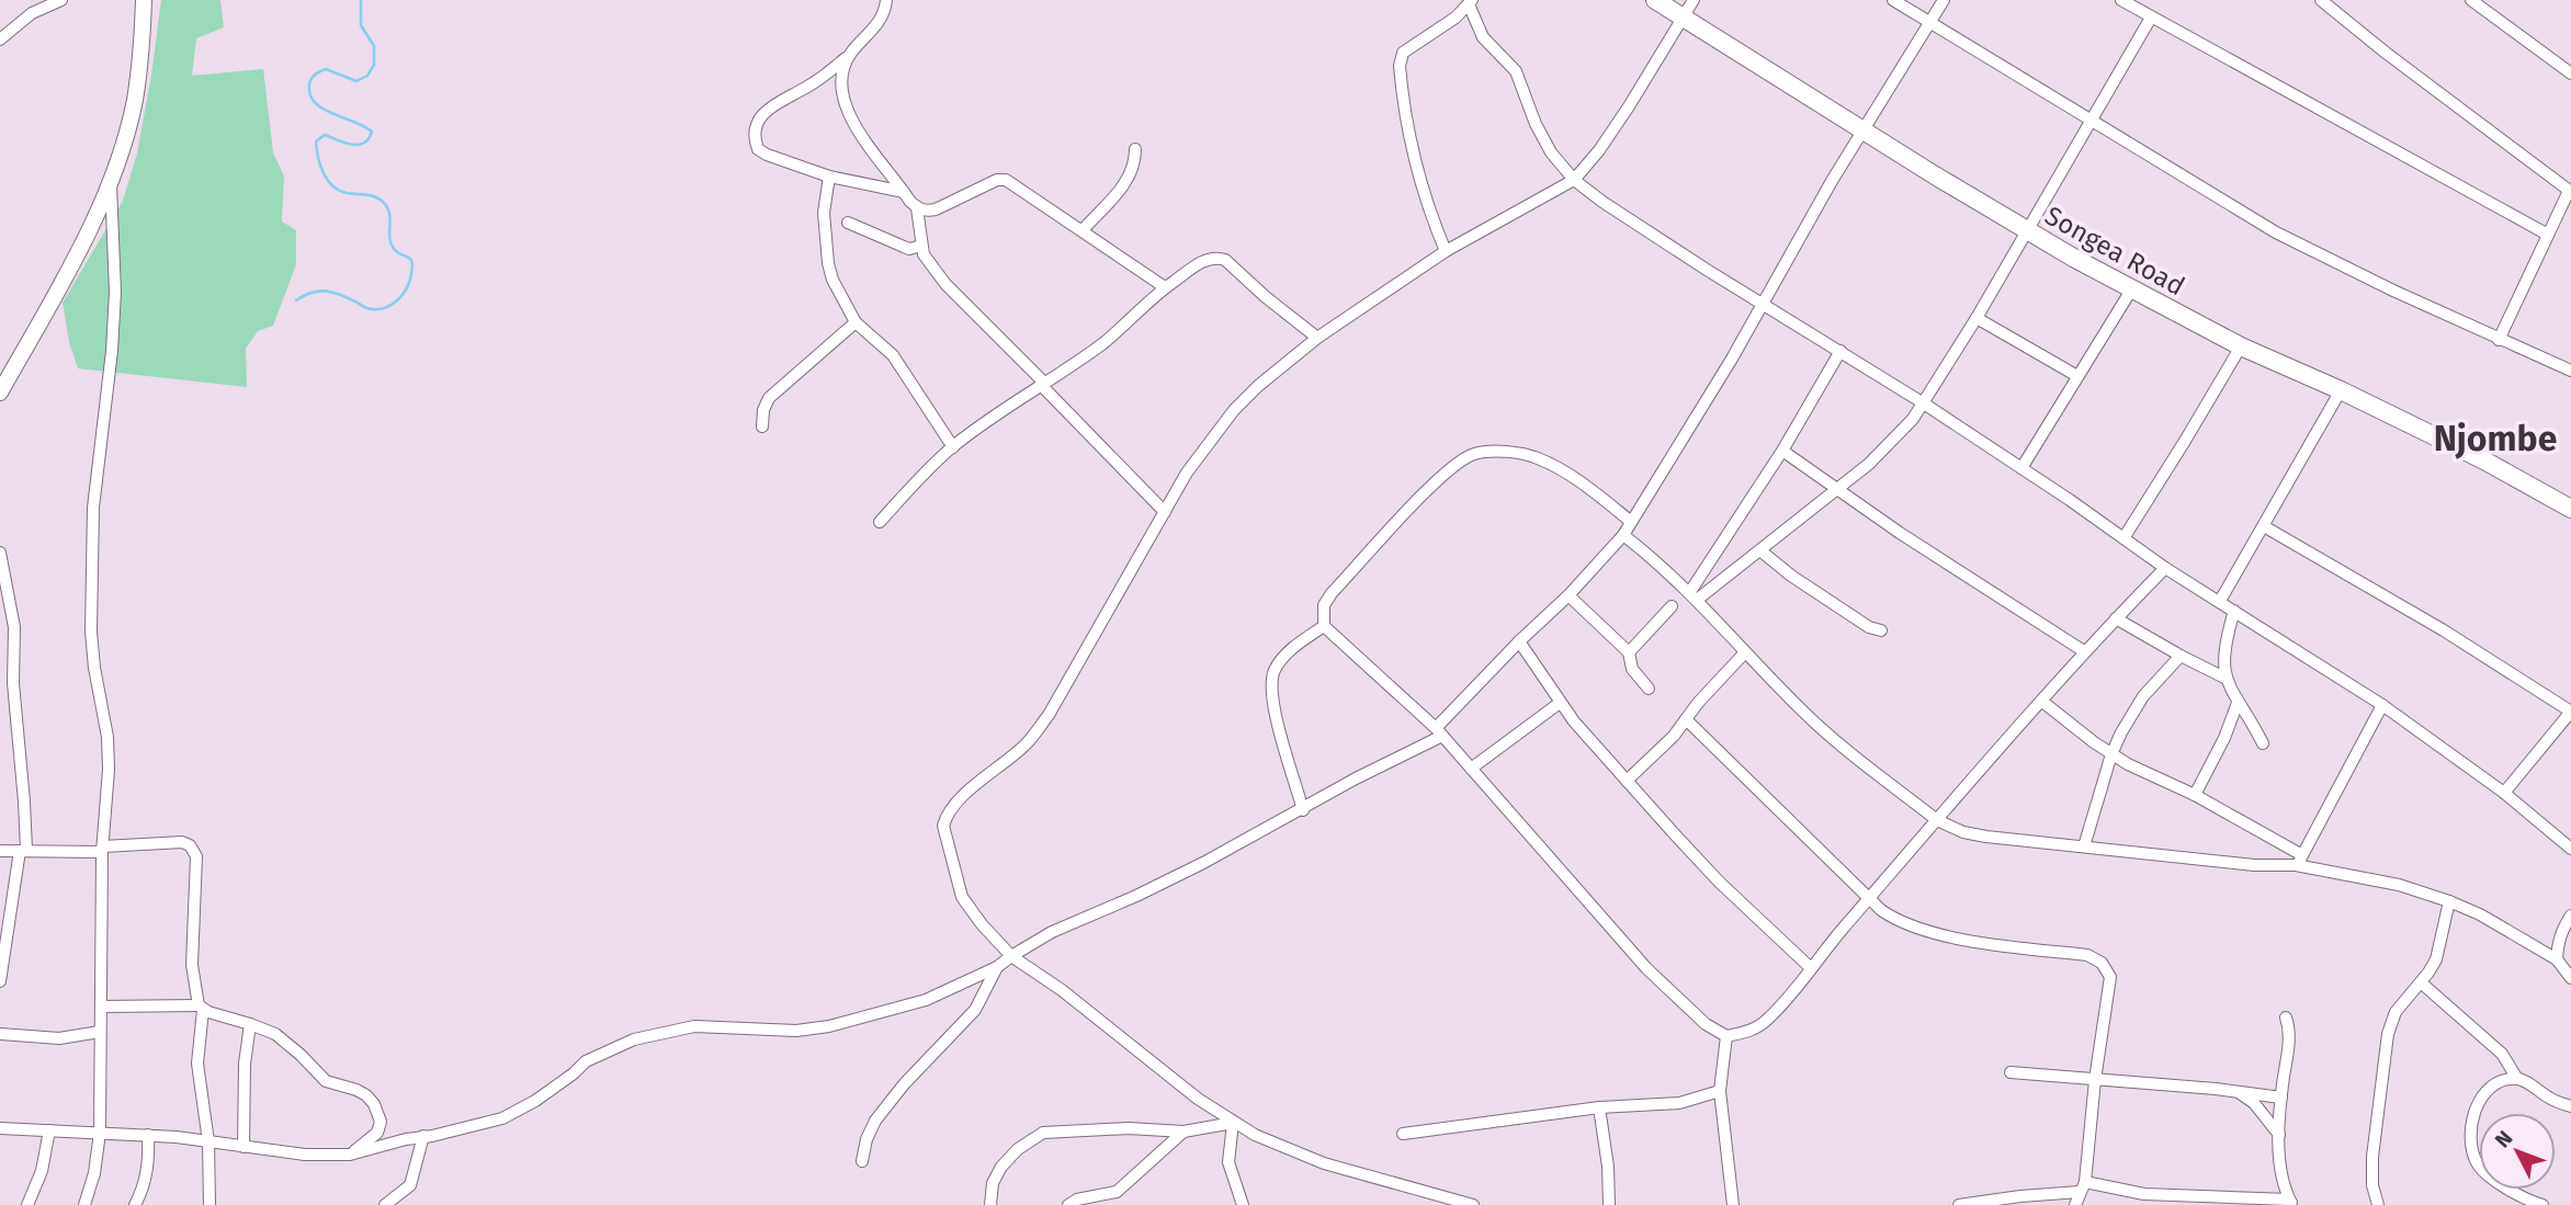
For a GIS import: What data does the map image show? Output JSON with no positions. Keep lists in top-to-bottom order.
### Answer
{
  "streets": {
    "highway": ["Songea Road"]
  },
  "districts": ["Njombe"],
  "north": "top left"
}
